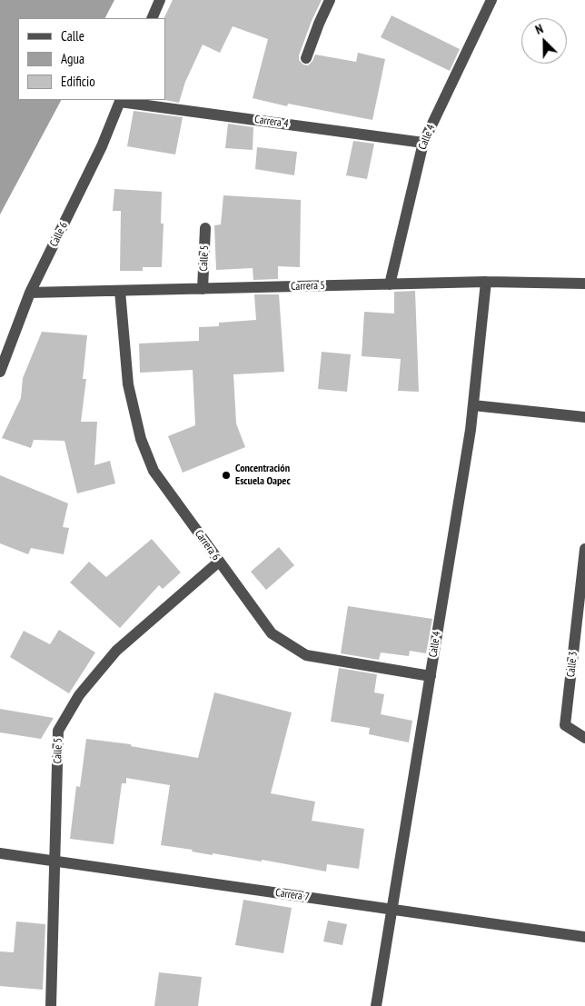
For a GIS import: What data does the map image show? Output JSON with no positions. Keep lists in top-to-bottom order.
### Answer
{
  "streets": {
    "street": [
      "Carrera 4",
      "Calle 4",
      "Calle 6",
      "Calle 5",
      "Carrera 5",
      "Carrera 6",
      "Calle 3",
      "Carrera 7"
    ]
  },
  "crossings": [
    ["Carrera 4", "Calle 4"],
    ["Carrera 4", "Calle 6"],
    ["Calle 4", "Carrera 5"],
    ["Calle 4", "Carrera 6"],
    ["Calle 4", "Carrera 7"],
    ["Calle 6", "Carrera 5"],
    ["Calle 5", "Carrera 5"],
    ["Calle 5", "Carrera 6"],
    ["Calle 5", "Carrera 7"],
    ["Carrera 5", "Carrera 6"]
  ],
  "places": ["Concentración Escuela Oapec"],
  "legend": ["Calle", "Agua", "Edificio"],
  "north": "top left"
}
